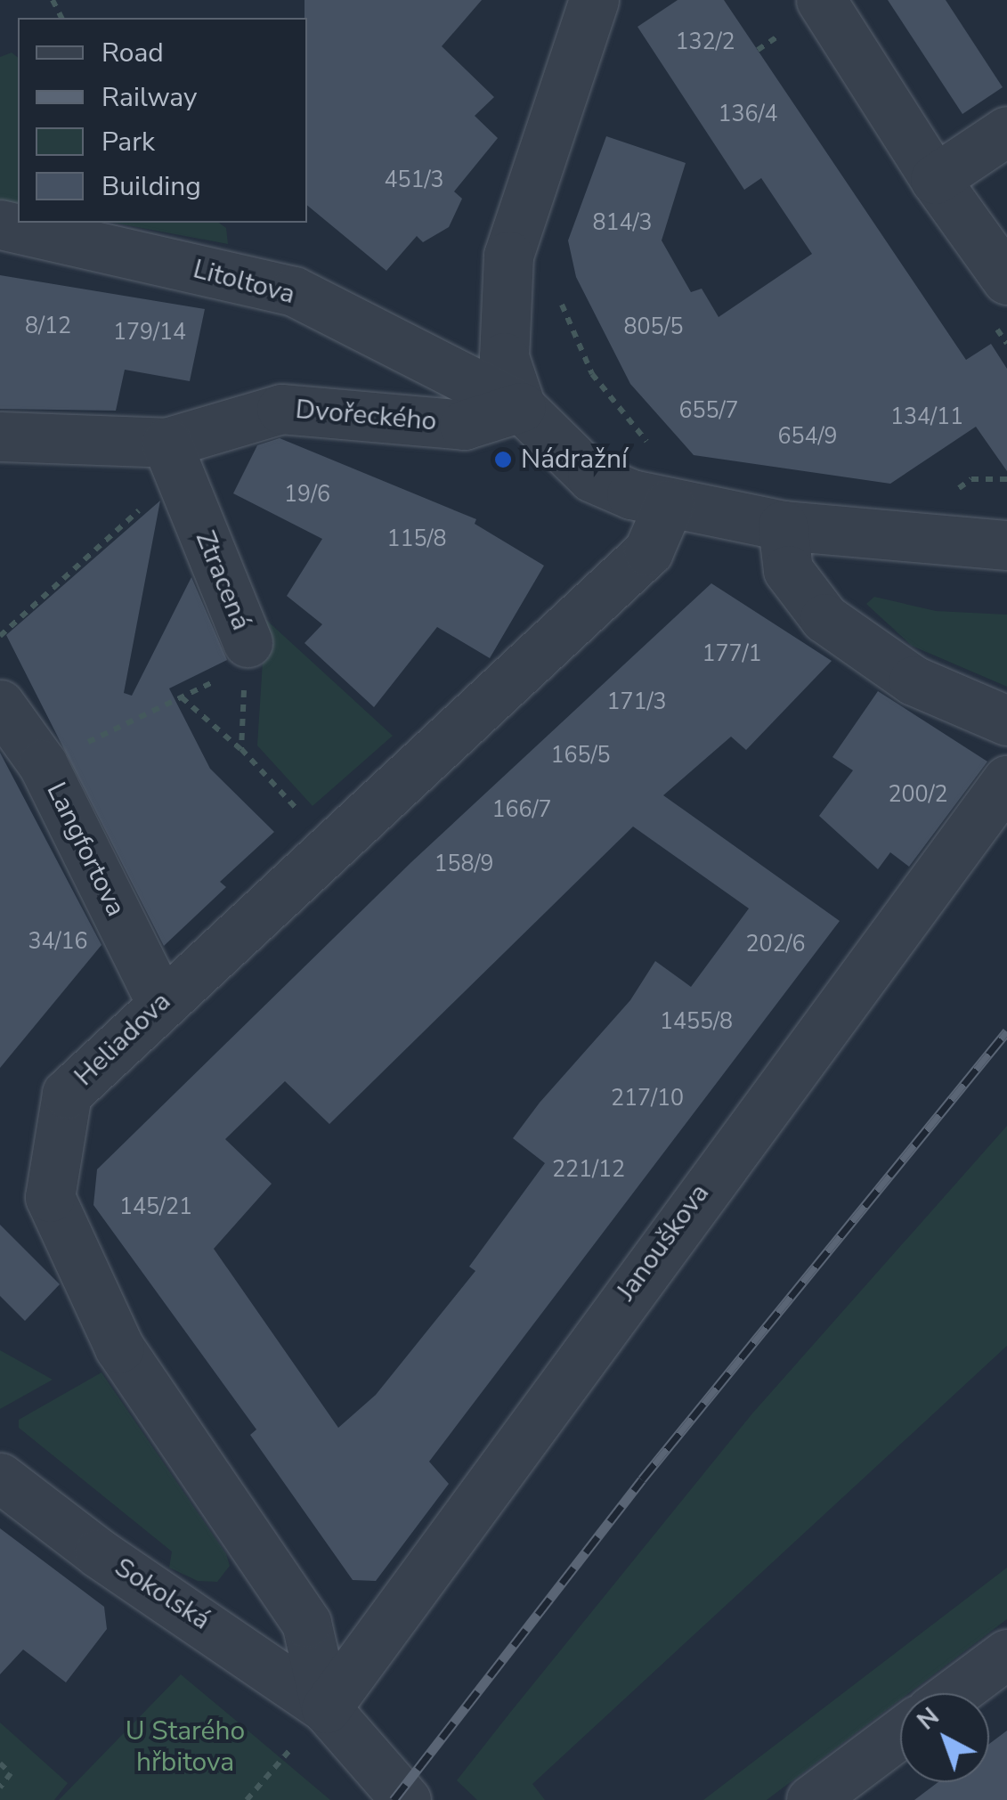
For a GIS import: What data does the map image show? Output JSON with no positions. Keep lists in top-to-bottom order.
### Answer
{
  "streets": {
    "street": [
      "Litoltova",
      "Dvořeckého",
      "Ztracená",
      "Langfortova",
      "Heliadova",
      "Janouškova",
      "Sokolská"
    ]
  },
  "crossings": [
    ["Litoltova", "Dvořeckého"],
    ["Dvořeckého", "Ztracená"],
    ["Langfortova", "Heliadova"],
    ["Heliadova", "Janouškova"],
    ["Heliadova", "Sokolská"],
    ["Janouškova", "Sokolská"]
  ],
  "parks": ["U Starého hřbitova"],
  "places": ["Nádražní"],
  "house_numbers": [
    "132/2",
    "136/4",
    "451/3",
    "814/3",
    "8/12",
    "805/5",
    "179/14",
    "655/7",
    "134/11",
    "654/9",
    "19/6",
    "115/8",
    "177/1",
    "171/3",
    "165/5",
    "200/2",
    "166/7",
    "158/9",
    "34/16",
    "202/6",
    "1455/8",
    "217/10",
    "221/12",
    "145/21"
  ],
  "legend": [
    "Road",
    "Railway",
    "Park",
    "Building"
  ],
  "north": "top left"
}
